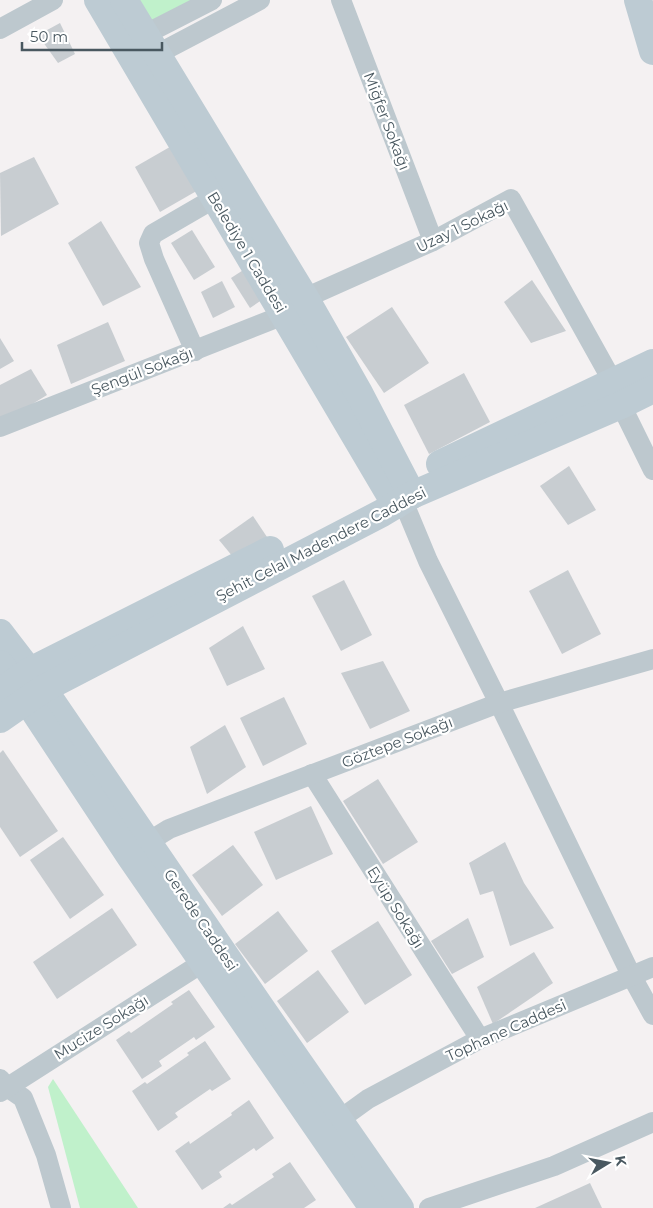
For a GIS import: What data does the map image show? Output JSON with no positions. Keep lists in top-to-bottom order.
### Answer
{
  "streets": {
    "street": [
      "Miğfer Sokağı",
      "Uzay 1 Sokağı",
      "Belediye 1 Caddesi",
      "Şengül Sokağı",
      "Şehit Celal Madendere Caddesi",
      "Göztepe Sokağı",
      "Eyüp Sokağı",
      "Gerede Caddesi",
      "Mucize Sokağı",
      "Tophane Caddesi"
    ]
  },
  "crossings": [
    ["Miğfer Sokağı", "Uzay 1 Sokağı"],
    ["Uzay 1 Sokağı", "Belediye 1 Caddesi"],
    ["Uzay 1 Sokağı", "Şehit Celal Madendere Caddesi"],
    ["Belediye 1 Caddesi", "Şengül Sokağı"],
    ["Belediye 1 Caddesi", "Şehit Celal Madendere Caddesi"],
    ["Şehit Celal Madendere Caddesi", "Gerede Caddesi"],
    ["Göztepe Sokağı", "Eyüp Sokağı"],
    ["Göztepe Sokağı", "Gerede Caddesi"],
    ["Eyüp Sokağı", "Tophane Caddesi"],
    ["Gerede Caddesi", "Mucize Sokağı"],
    ["Gerede Caddesi", "Tophane Caddesi"]
  ],
  "scale_bar": "50 m",
  "north": "right"
}
